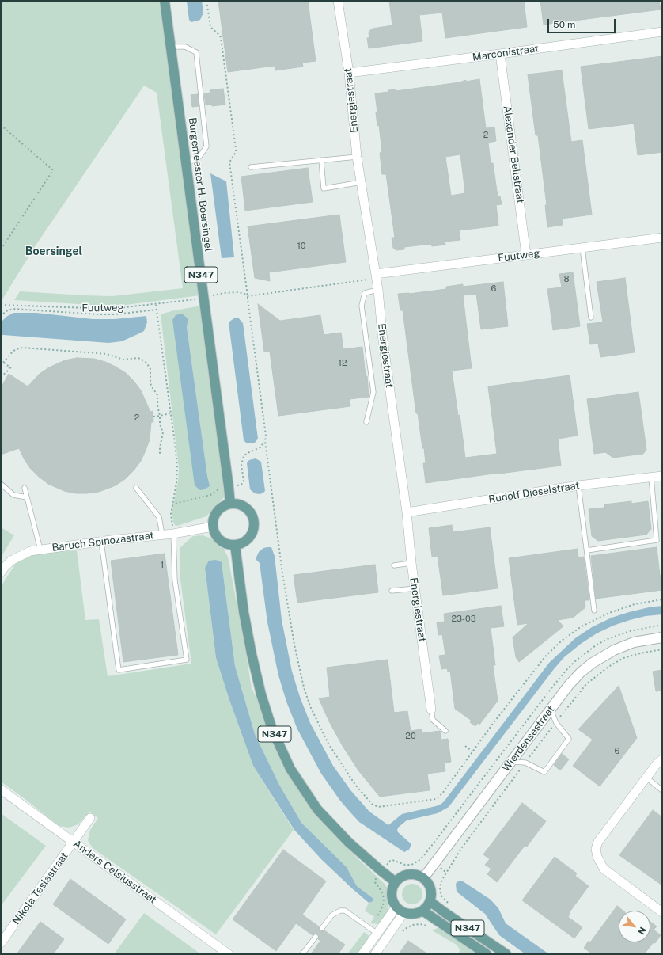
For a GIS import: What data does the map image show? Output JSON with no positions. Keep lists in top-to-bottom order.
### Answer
{
  "streets": {
    "main road": ["Burgemeester H. Boersingel", "N347"],
    "street": [
      "Marconistraat",
      "Energiestraat",
      "Alexander Bellstraat",
      "Fuutweg",
      "Rudolf Dieselstraat",
      "Baruch Spinozastraat",
      "Wierdensestraat",
      "Anders Celsiusstraat",
      "Nikola Teslastraat"
    ]
  },
  "crossings": [
    ["Marconistraat", "Energiestraat"],
    ["Marconistraat", "Alexander Bellstraat"],
    ["Energiestraat", "Fuutweg"],
    ["Energiestraat", "Rudolf Dieselstraat"],
    ["Alexander Bellstraat", "Fuutweg"],
    ["Burgemeester H. Boersingel", "Fuutweg"],
    ["Burgemeester H. Boersingel", "N347"],
    ["Burgemeester H. Boersingel", "Baruch Spinozastraat"],
    ["N347", "Baruch Spinozastraat"],
    ["N347", "Wierdensestraat"],
    ["Anders Celsiusstraat", "Nikola Teslastraat"]
  ],
  "districts": ["Boersingel"],
  "house_numbers": [
    "2",
    "10",
    "8",
    "6",
    "12",
    "2",
    "1",
    "23-03",
    "20",
    "6"
  ],
  "scale_bar": "50 m",
  "north": "bottom right"
}
